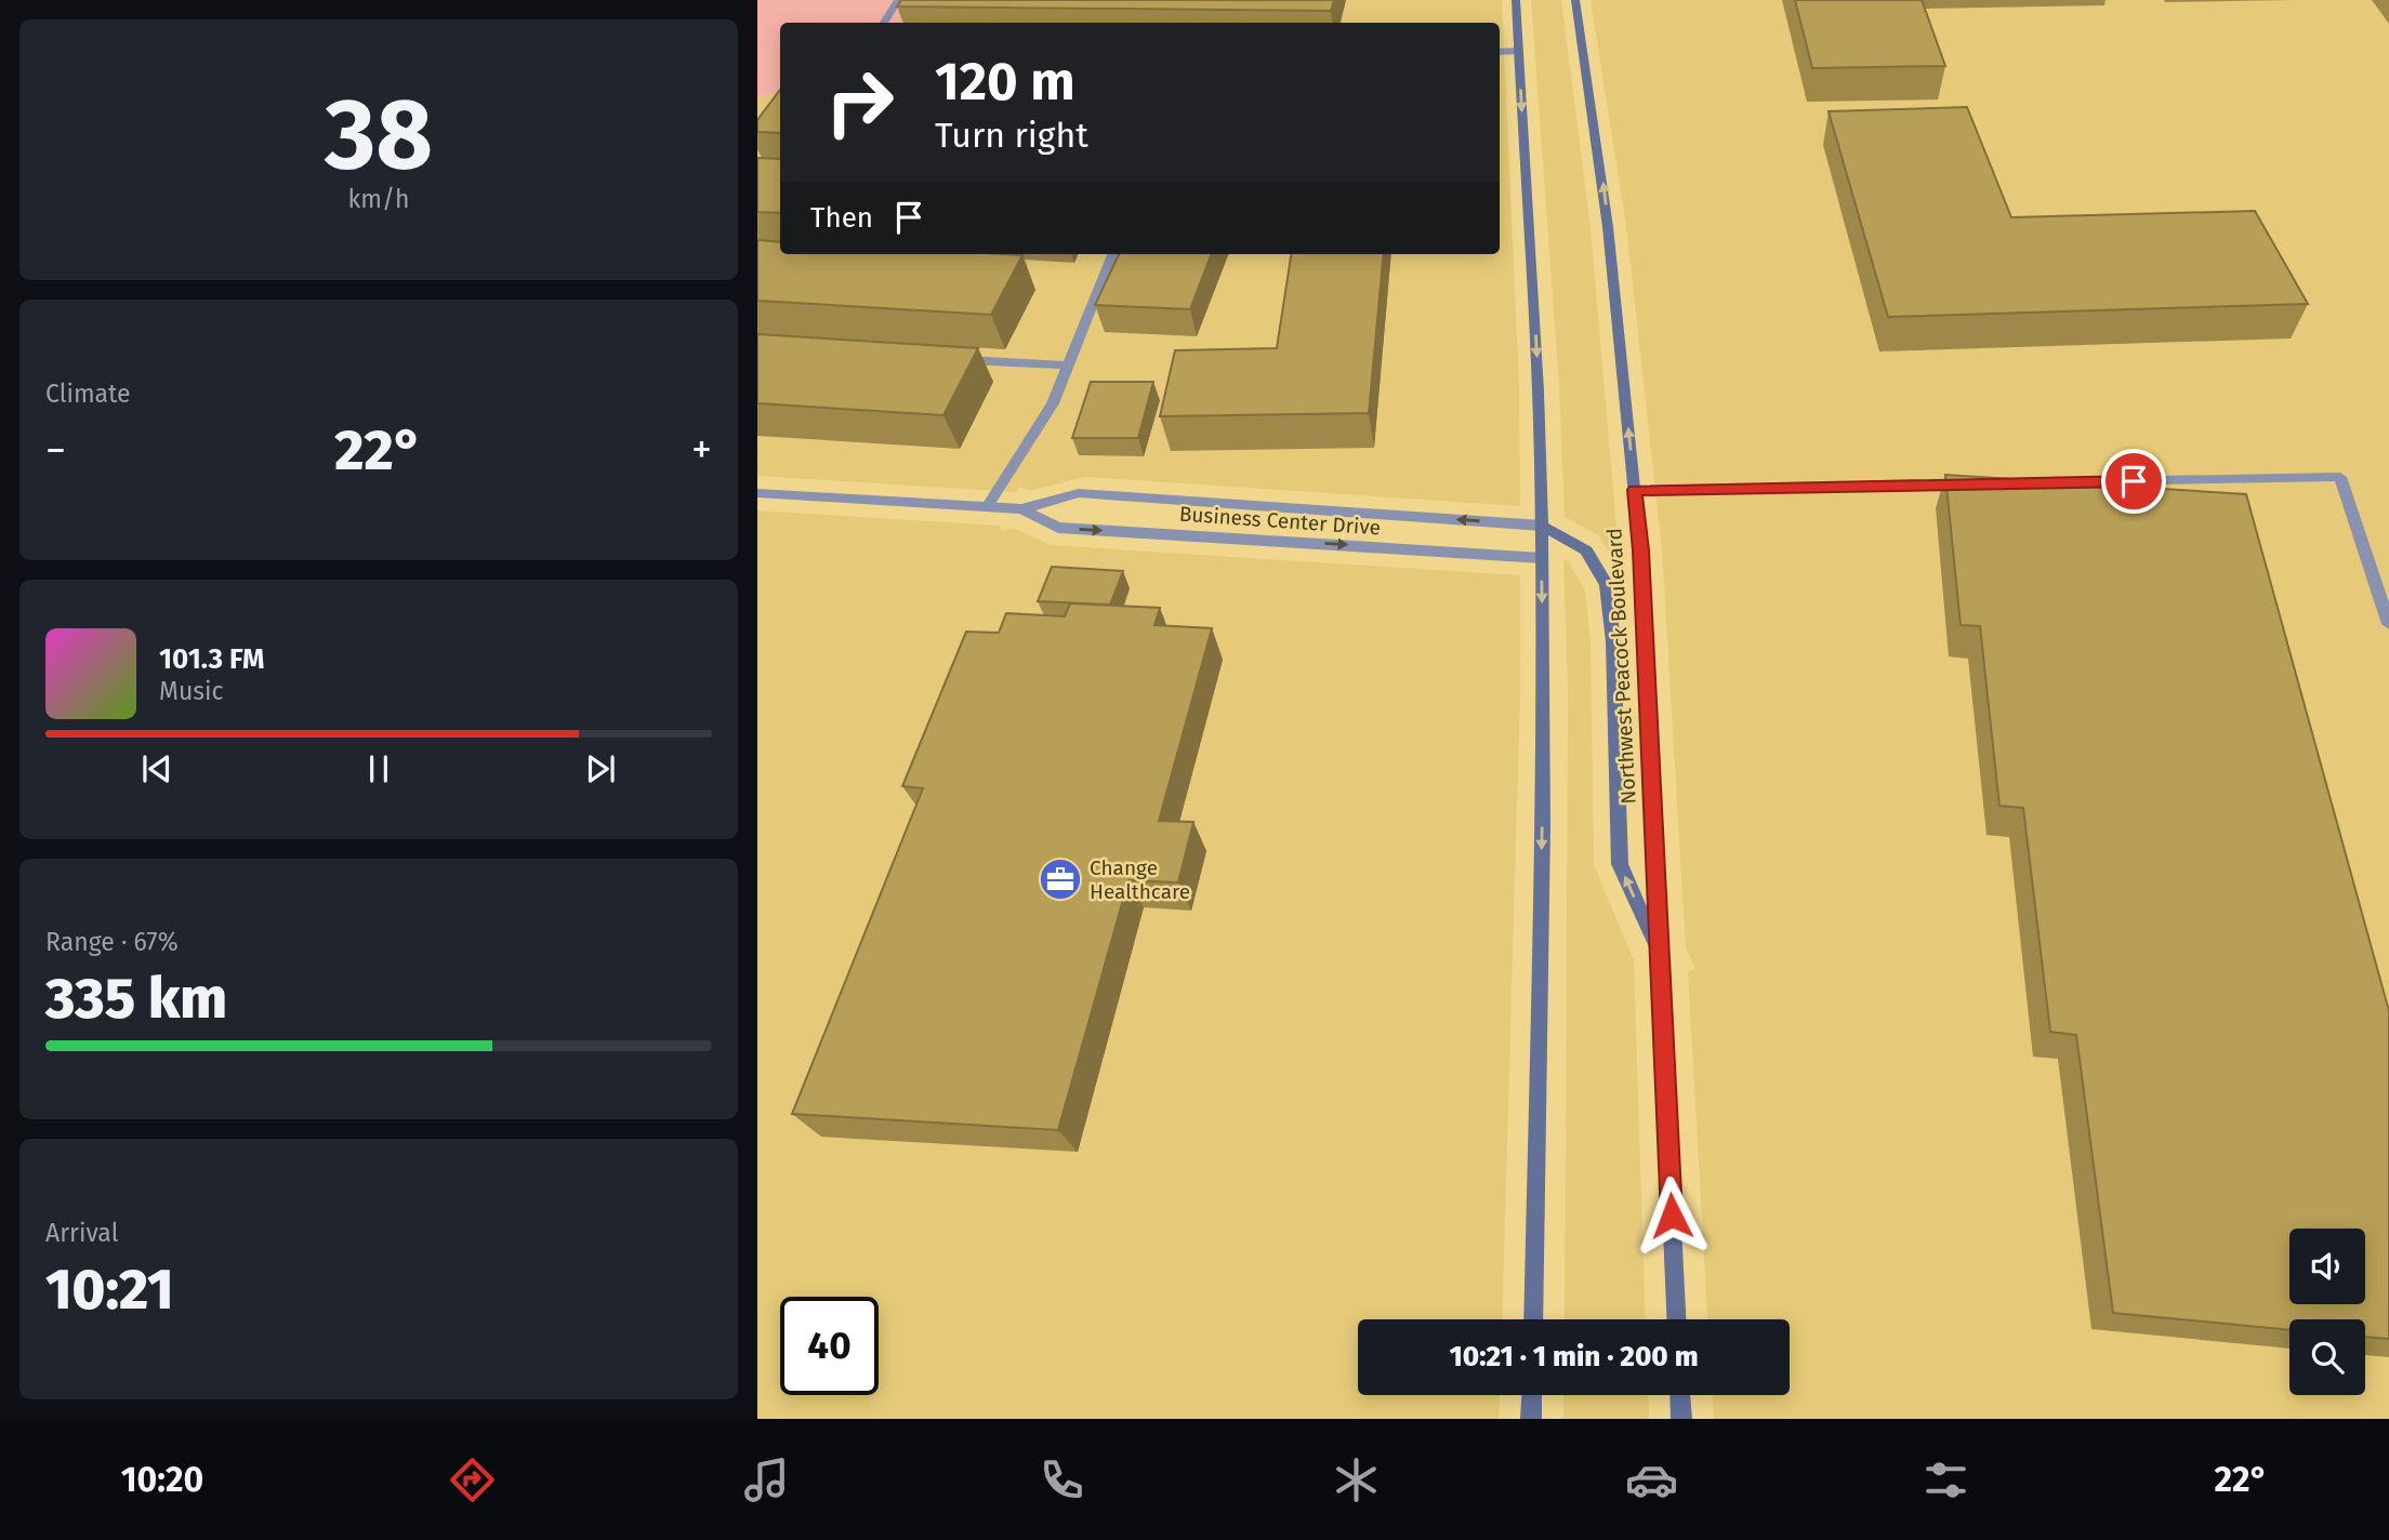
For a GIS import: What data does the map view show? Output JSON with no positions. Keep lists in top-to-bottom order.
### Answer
{
  "streets": {
    "street": ["Business Center Drive", "Northwest Peacock Boulevard"]
  },
  "places": {
    "office": ["Change Healthcare"]
  },
  "page": {
    "tile": [
      ["38", "km/h"],
      "Climate",
      ["Range · 67%", "335 km"],
      ["Arrival", "10:21"]
    ],
    "turn": ["120 m", "Turn right"],
    "then": "Then",
    "heat": ["−", "22°", "+"],
    "song": ["101.3 FM", "Music"],
    "limit": "40",
    "trip": "10:21 · 1 min · 200 m",
    "tabs": ["10:20", "22°"]
  }
}
